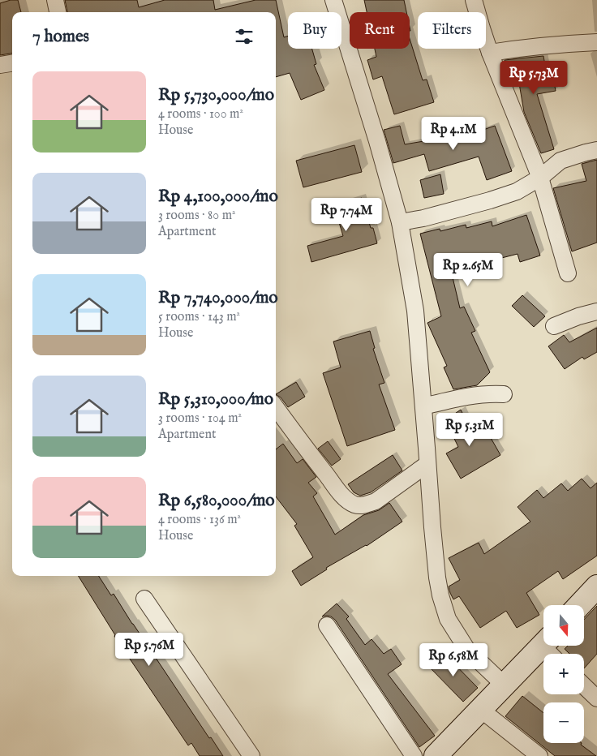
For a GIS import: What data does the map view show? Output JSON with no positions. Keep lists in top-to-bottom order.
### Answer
{
  "north": "bottom",
  "page": {
    "chip": ["Buy", "Rent", "Filters"],
    "heading": "7 homes",
    "price": [
      "Rp 5.73M",
      "Rp 4.1M",
      "Rp 7.74M",
      "Rp 2.65M",
      "Rp 5.31M",
      "Rp 5.76M",
      "Rp 6.58M"
    ],
    "list": [
      {
        "name": "Rp 5,730,000/mo",
        "note": "4 rooms · 100 m² · House"
      },
      {
        "name": "Rp 4,100,000/mo",
        "note": "3 rooms · 80 m² · Apartment"
      },
      {
        "name": "Rp 7,740,000/mo",
        "note": "5 rooms · 143 m² · House"
      },
      {
        "name": "Rp 5,310,000/mo",
        "note": "3 rooms · 104 m² · Apartment"
      },
      {
        "name": "Rp 6,580,000/mo",
        "note": "4 rooms · 136 m² · House"
      }
    ],
    "map_buttons": ["+", "−"]
  }
}
